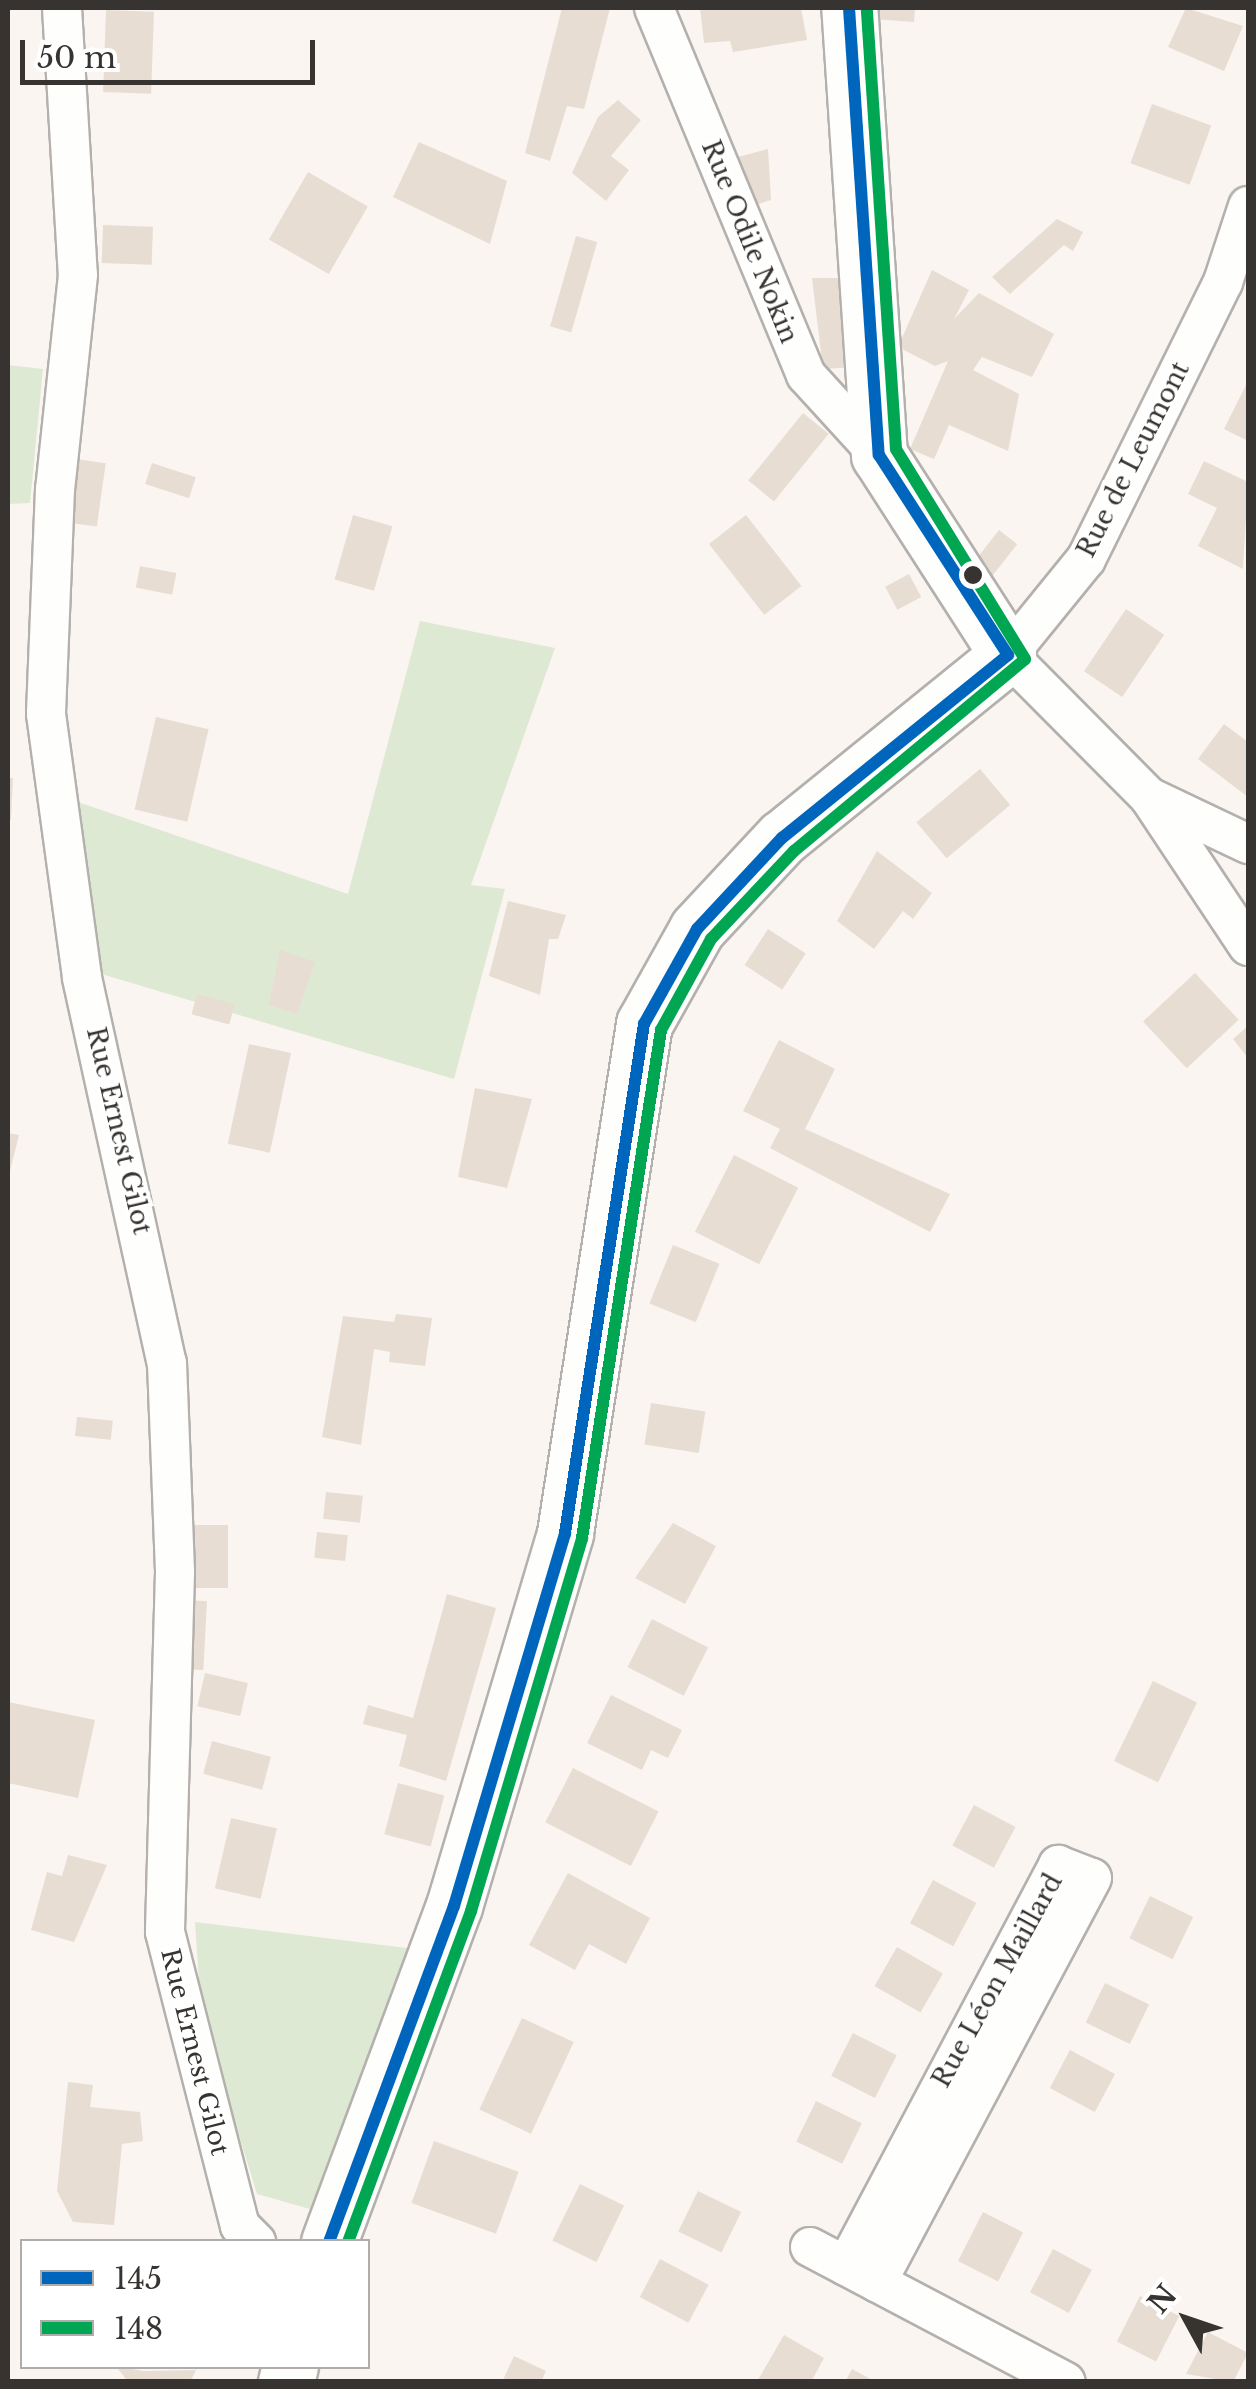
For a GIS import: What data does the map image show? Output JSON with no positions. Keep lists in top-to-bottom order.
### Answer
{
  "streets": {
    "street": [
      "Rue Odile Nokin",
      "Rue de Leumont",
      "Rue Ernest Gilot",
      "Rue Léon Maillard"
    ]
  },
  "lines": ["transit line 145", "transit line 148"],
  "legend": ["145", "148"],
  "scale_bar": "50 m",
  "north": "top left"
}
